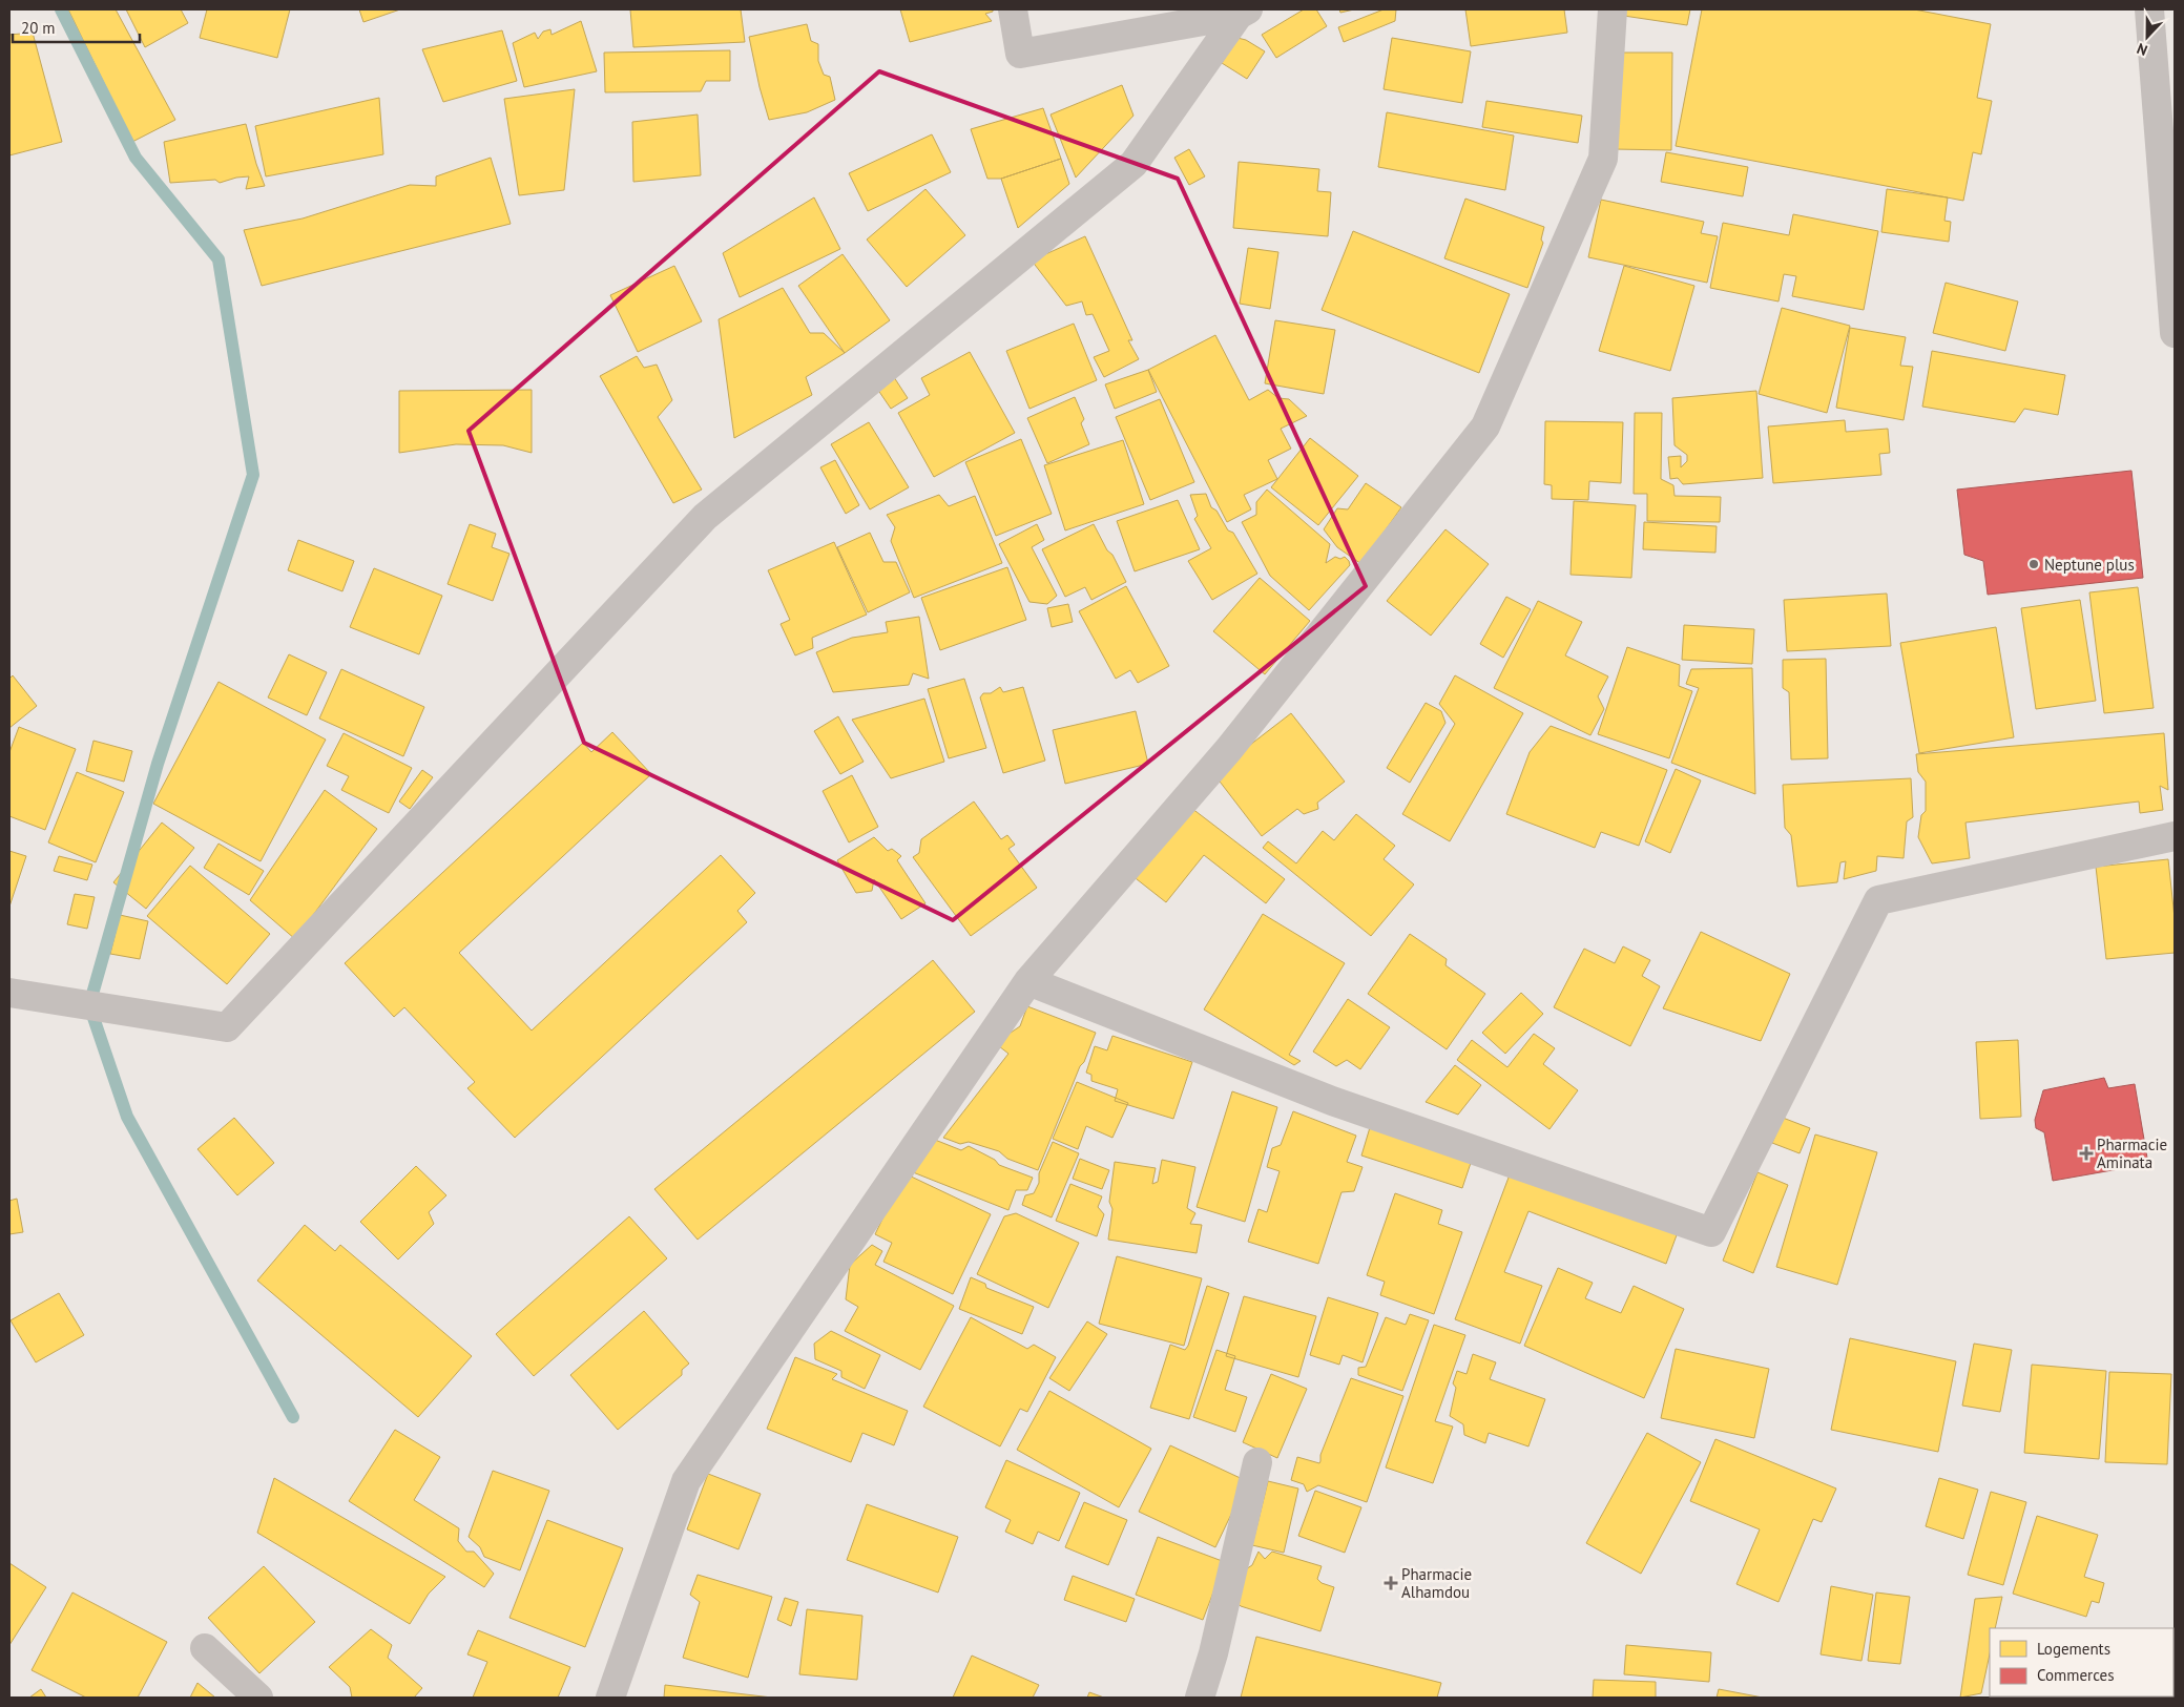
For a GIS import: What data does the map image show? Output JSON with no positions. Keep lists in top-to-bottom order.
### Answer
{
  "places": {
    "other": ["Neptune plus"],
    "health": ["Pharmacie Aminata", "Pharmacie Alhamdou"]
  },
  "legend": ["Logements", "Commerces"],
  "scale_bar": "20 m",
  "north": "bottom"
}
